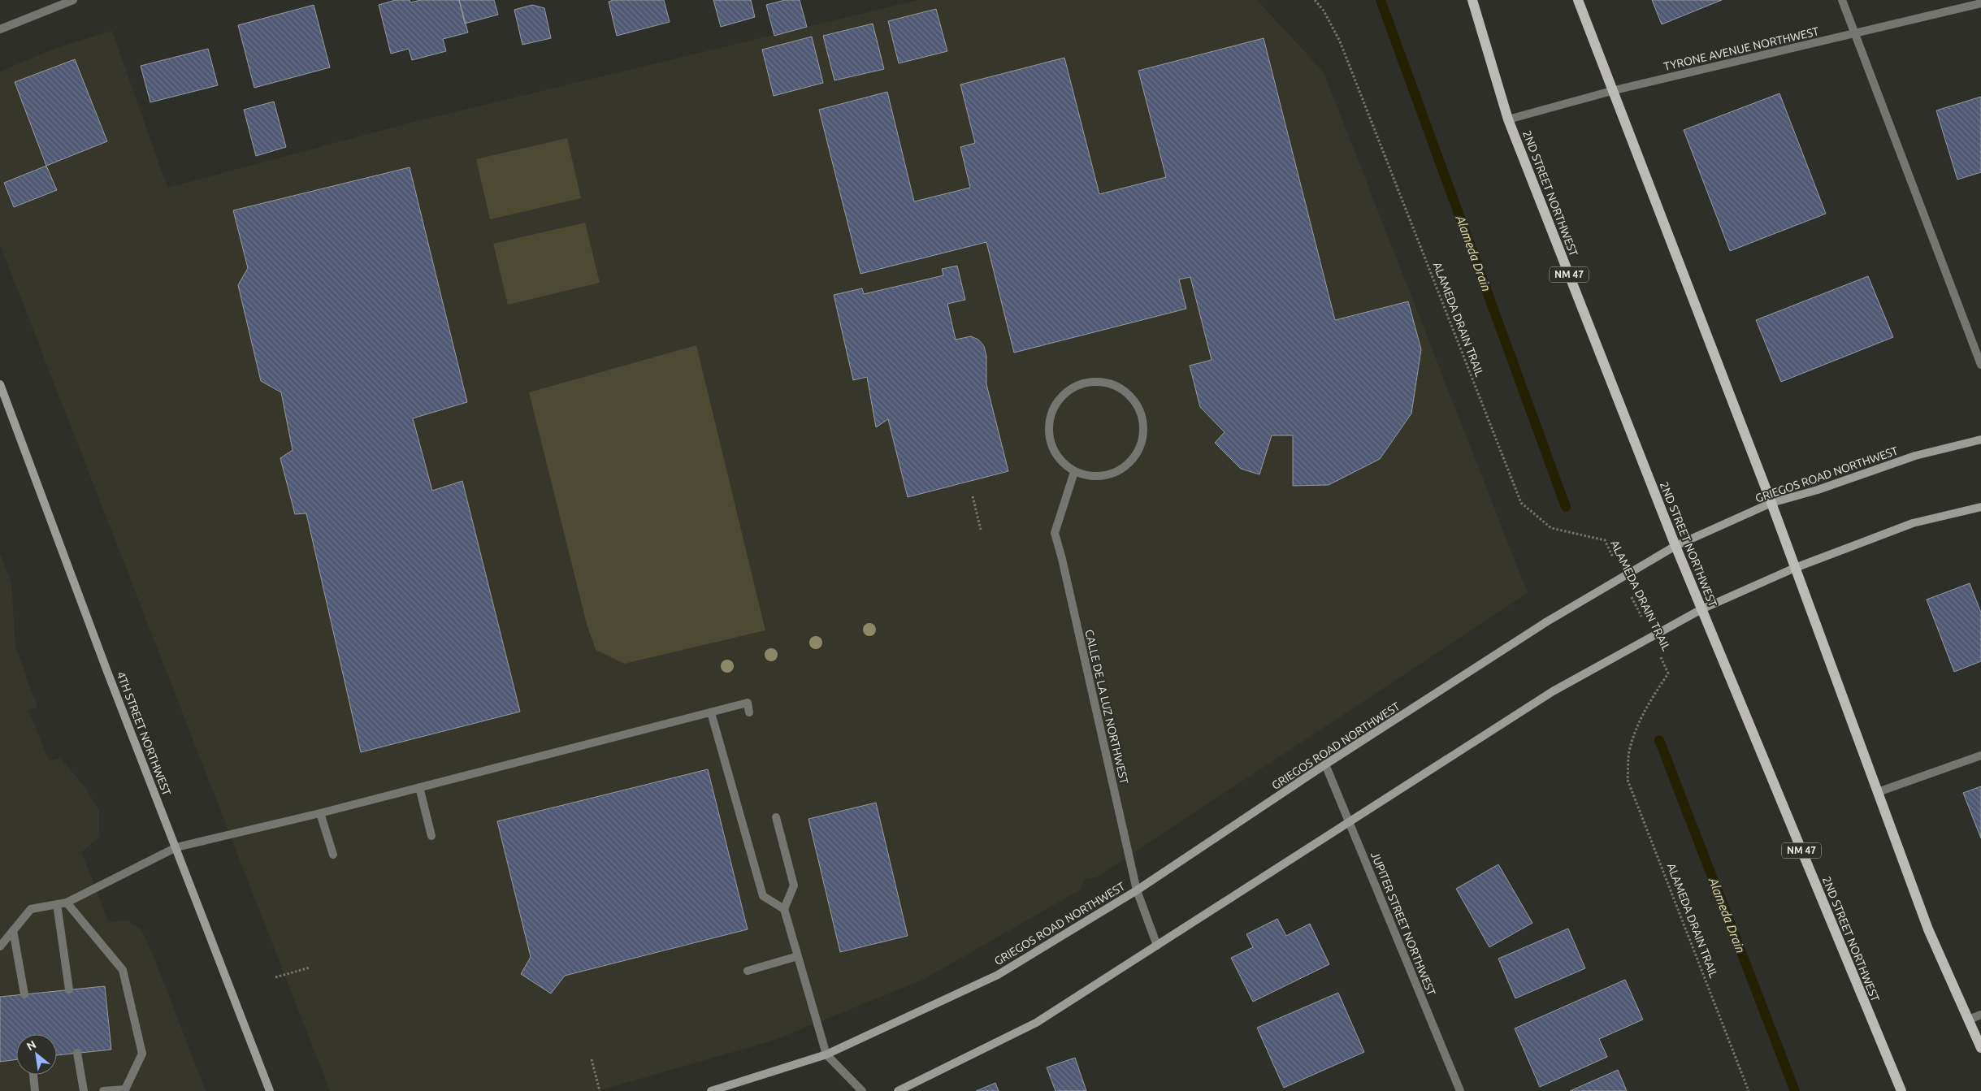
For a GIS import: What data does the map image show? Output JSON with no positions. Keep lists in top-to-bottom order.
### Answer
{
  "streets": {
    "main road": [
      "2ND STREET NORTHWEST",
      "NM 47",
      "GRIEGOS ROAD NORTHWEST",
      "4TH STREET NORTHWEST"
    ],
    "street": ["TYRONE AVENUE NORTHWEST", "CALLE DE LA LUZ NORTHWEST", "JUPITER STREET NORTHWEST"],
    "path": ["ALAMEDA DRAIN TRAIL"]
  },
  "crossings": [
    ["TYRONE AVENUE NORTHWEST", "2ND STREET NORTHWEST"],
    ["2ND STREET NORTHWEST", "GRIEGOS ROAD NORTHWEST"],
    ["ALAMEDA DRAIN TRAIL", "GRIEGOS ROAD NORTHWEST"],
    ["GRIEGOS ROAD NORTHWEST", "CALLE DE LA LUZ NORTHWEST"],
    ["GRIEGOS ROAD NORTHWEST", "JUPITER STREET NORTHWEST"]
  ],
  "water": ["Alameda Drain"],
  "north": "top left"
}
